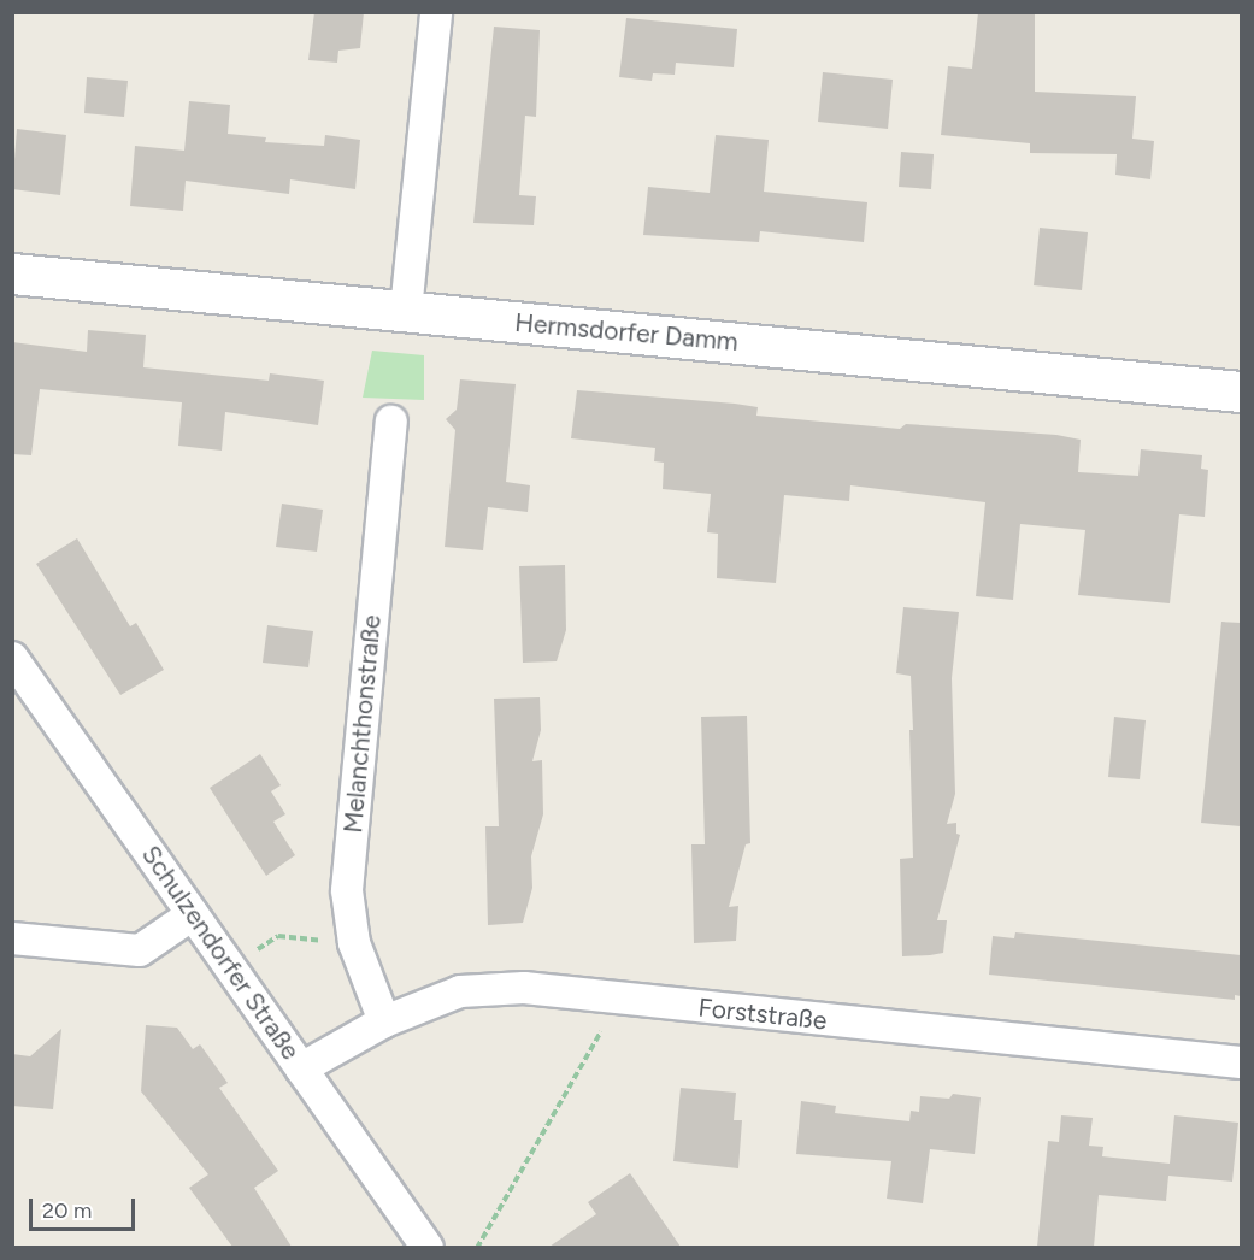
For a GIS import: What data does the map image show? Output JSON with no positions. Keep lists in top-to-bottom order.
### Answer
{
  "streets": {
    "main road": ["Hermsdorfer Damm"],
    "street": ["Melanchthonstraße", "Schulzendorfer Straße", "Forststraße"]
  },
  "crossings": [
    ["Melanchthonstraße", "Forststraße"],
    ["Schulzendorfer Straße", "Forststraße"]
  ],
  "scale_bar": "20 m"
}
